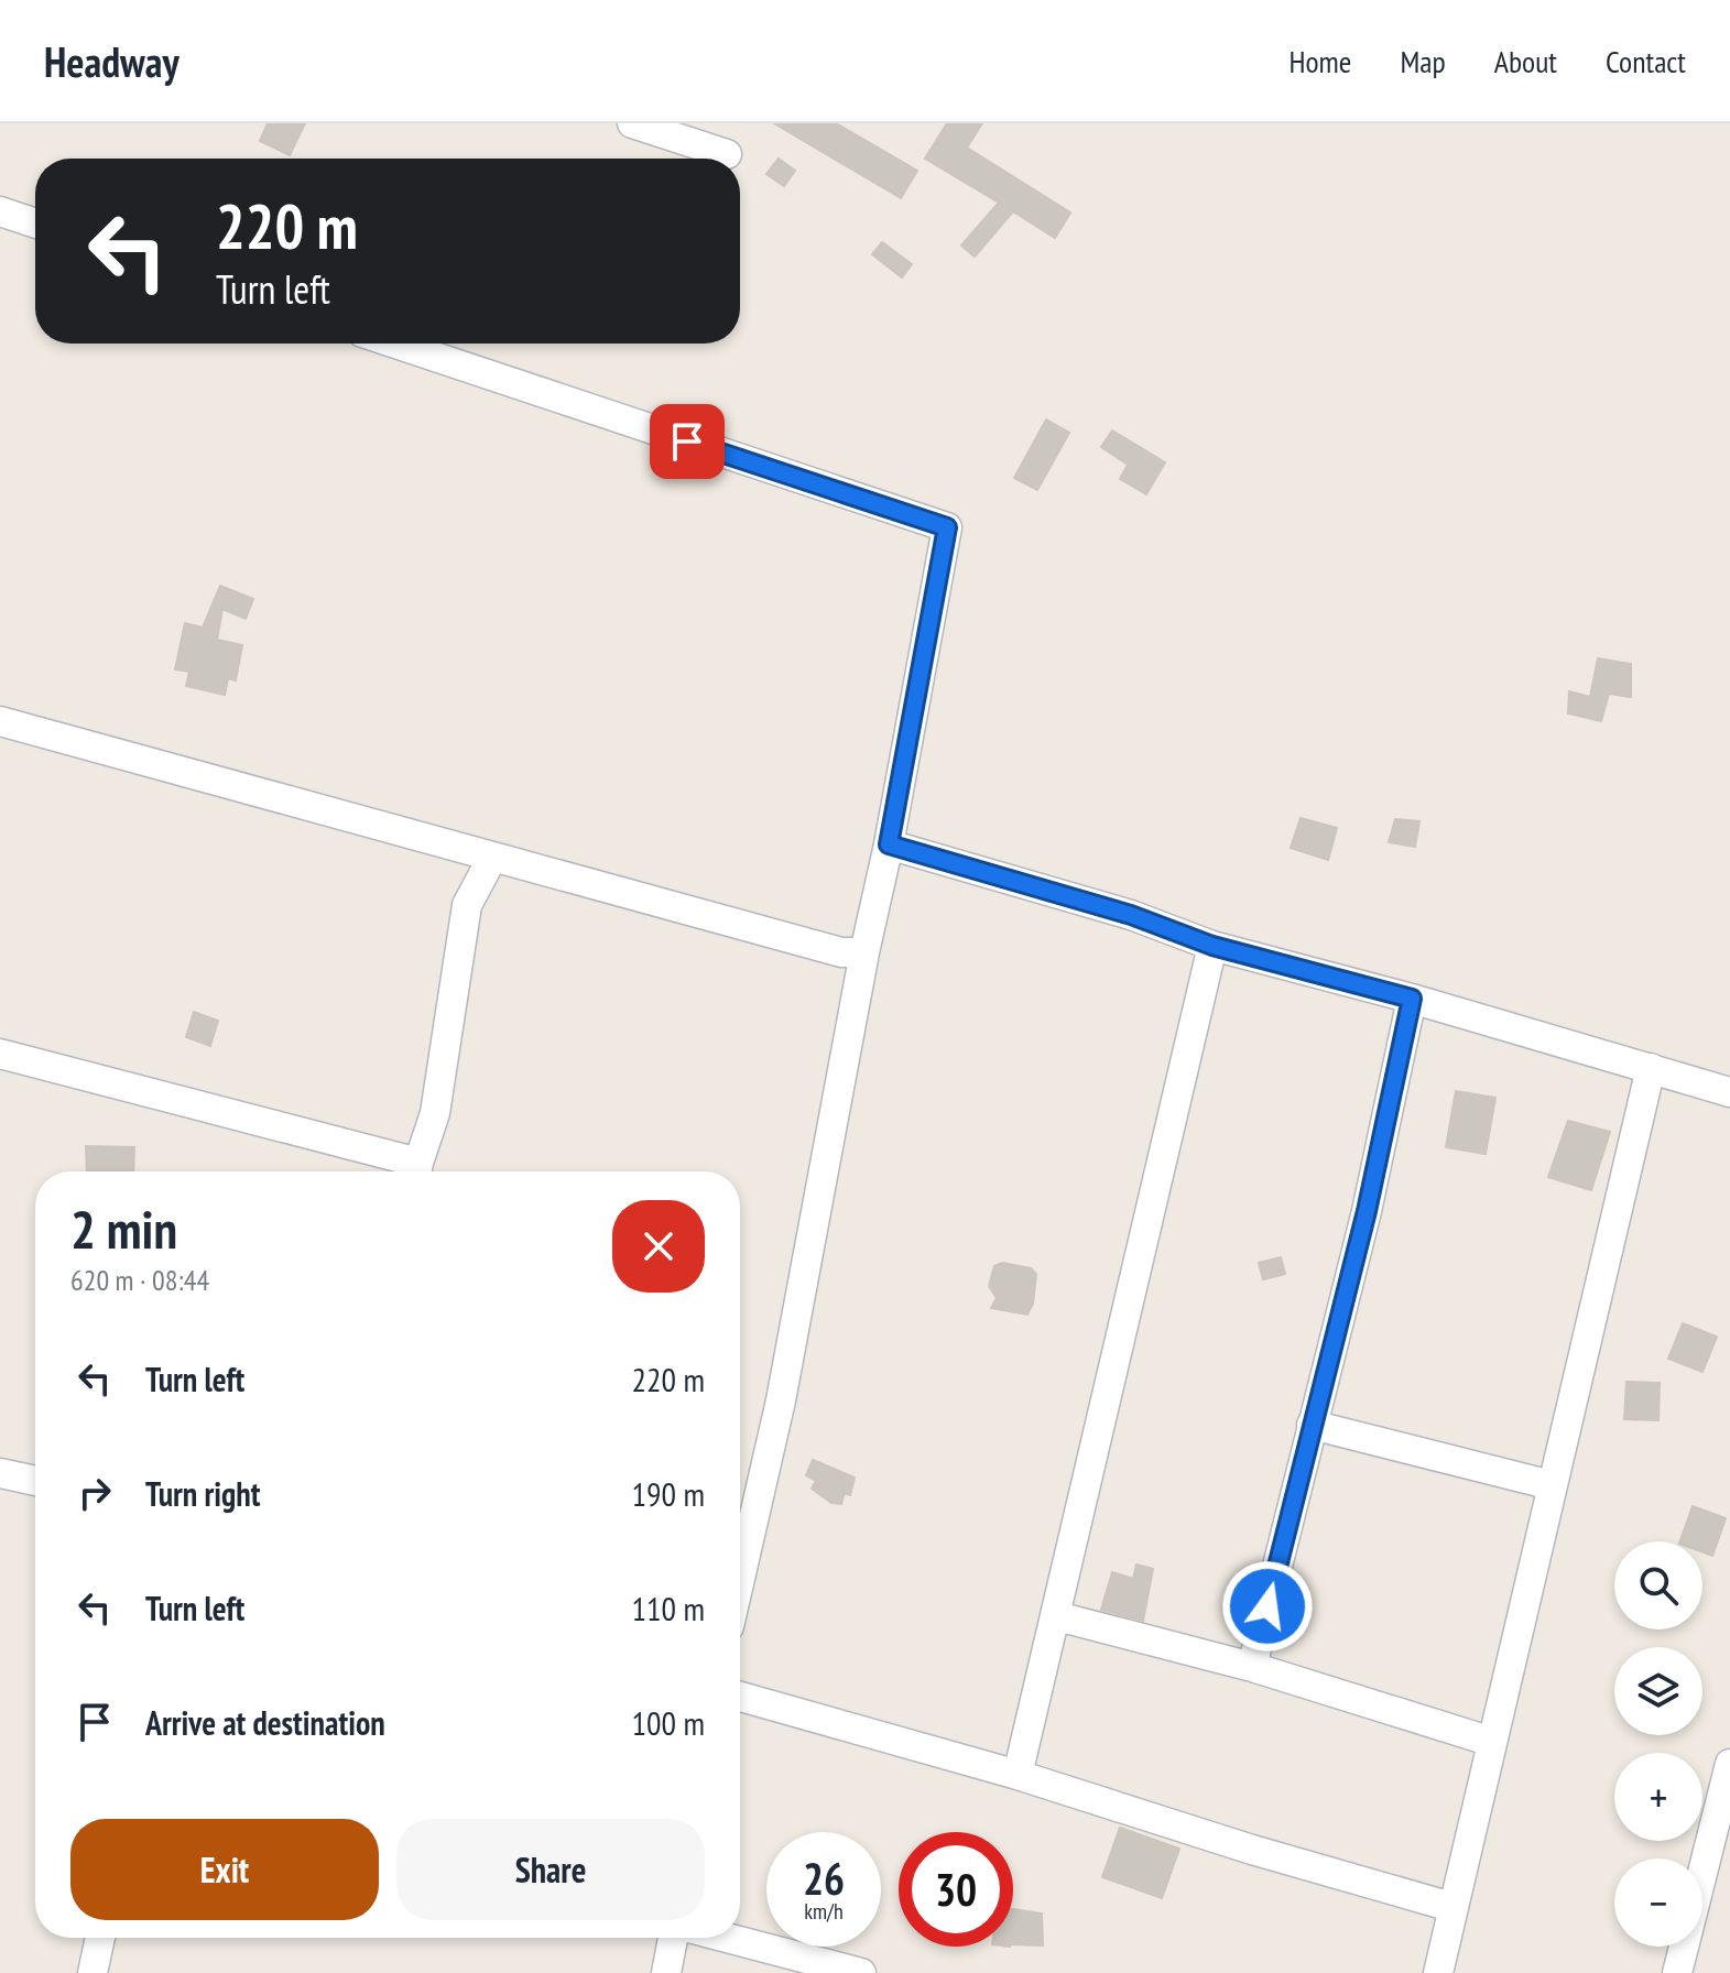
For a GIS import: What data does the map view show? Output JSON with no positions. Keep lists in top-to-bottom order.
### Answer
{
  "page": {
    "header": "Headway",
    "nav": [
      "Home",
      "Map",
      "About",
      "Contact"
    ],
    "turn": ["220 m", "Turn left"],
    "heading": ["2 min", "620 m · 08:44"],
    "list": [
      {
        "name": "Turn left",
        "value": "220 m"
      },
      {
        "name": "Turn right",
        "value": "190 m"
      },
      {
        "name": "Turn left",
        "value": "110 m"
      },
      {
        "name": "Arrive at destination",
        "value": "100 m"
      }
    ],
    "map_buttons": ["+", "−"],
    "buttons": ["Exit", "Share"],
    "speed": "26 km/h",
    "limit": "30"
  }
}
